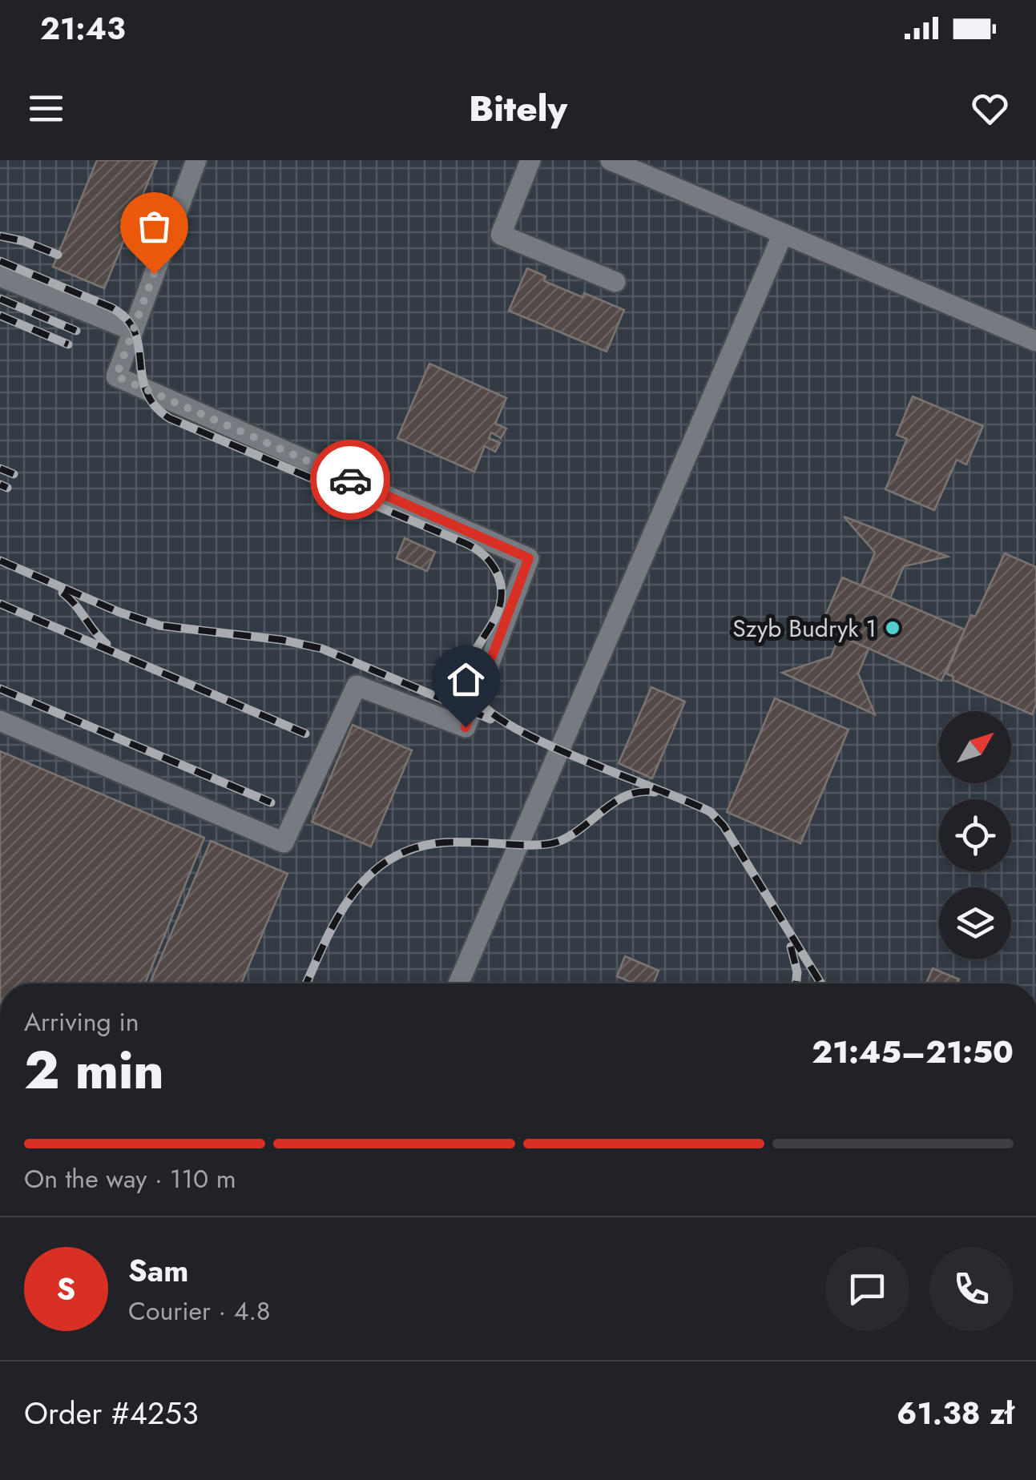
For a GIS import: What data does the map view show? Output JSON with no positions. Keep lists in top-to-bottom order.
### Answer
{
  "places": ["Szyb Budryk 1"],
  "north": "top right",
  "page": {
    "status": "21:43",
    "header": "Bitely",
    "heading": ["2 min", "Arriving in", "21:45–21:50"],
    "panel": [
      "Sam",
      "Courier · 4.8",
      "Order #4253",
      "61.38 zł"
    ],
    "bar": "On the way · 110 m",
    "round": "S"
  }
}
